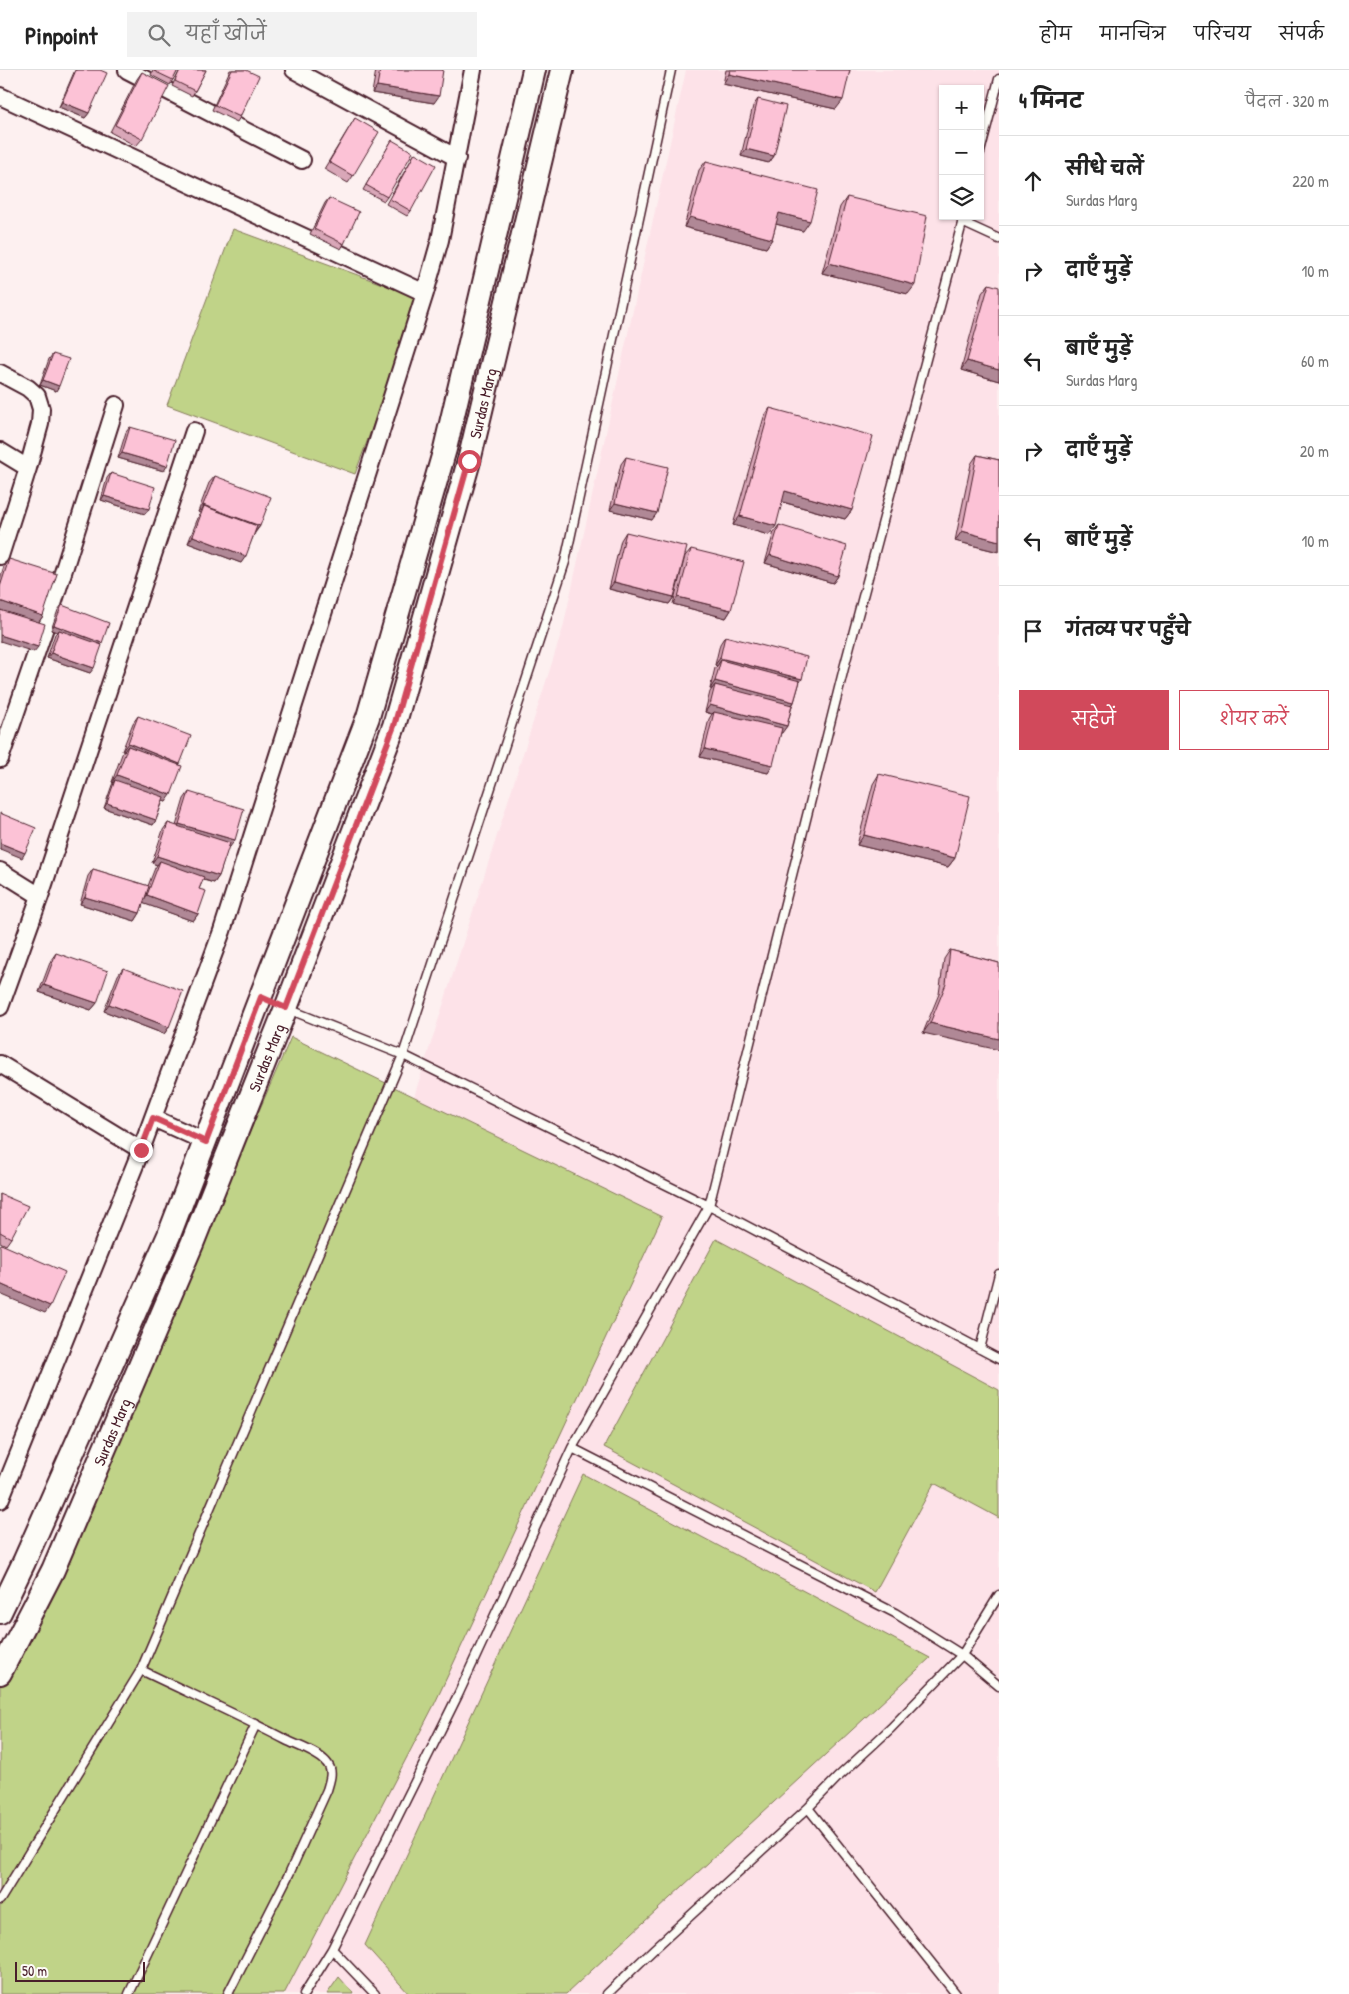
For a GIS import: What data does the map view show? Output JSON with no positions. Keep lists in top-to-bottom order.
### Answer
{
  "streets": {
    "main road": ["Surdas Marg"]
  },
  "scale_bar": "50 m",
  "page": {
    "header": "Pinpoint",
    "search": "यहाँ खोजें",
    "nav": [
      "होम",
      "मानचित्र",
      "परिचय",
      "संपर्क"
    ],
    "heading": ["4 मिनट", "पैदल · 320 m"],
    "map_buttons": ["+", "−"],
    "list": [
      ["सीधे चलें", "Surdas Marg", "220 m"],
      ["दाएँ मुड़ें", "10 m"],
      ["बाएँ मुड़ें", "Surdas Marg", "60 m"],
      ["दाएँ मुड़ें", "20 m"],
      ["बाएँ मुड़ें", "10 m"],
      "गंतव्य पर पहुँचे"
    ],
    "buttons": ["सहेजें", "शेयर करें"],
    "scale": "50 m"
  }
}
